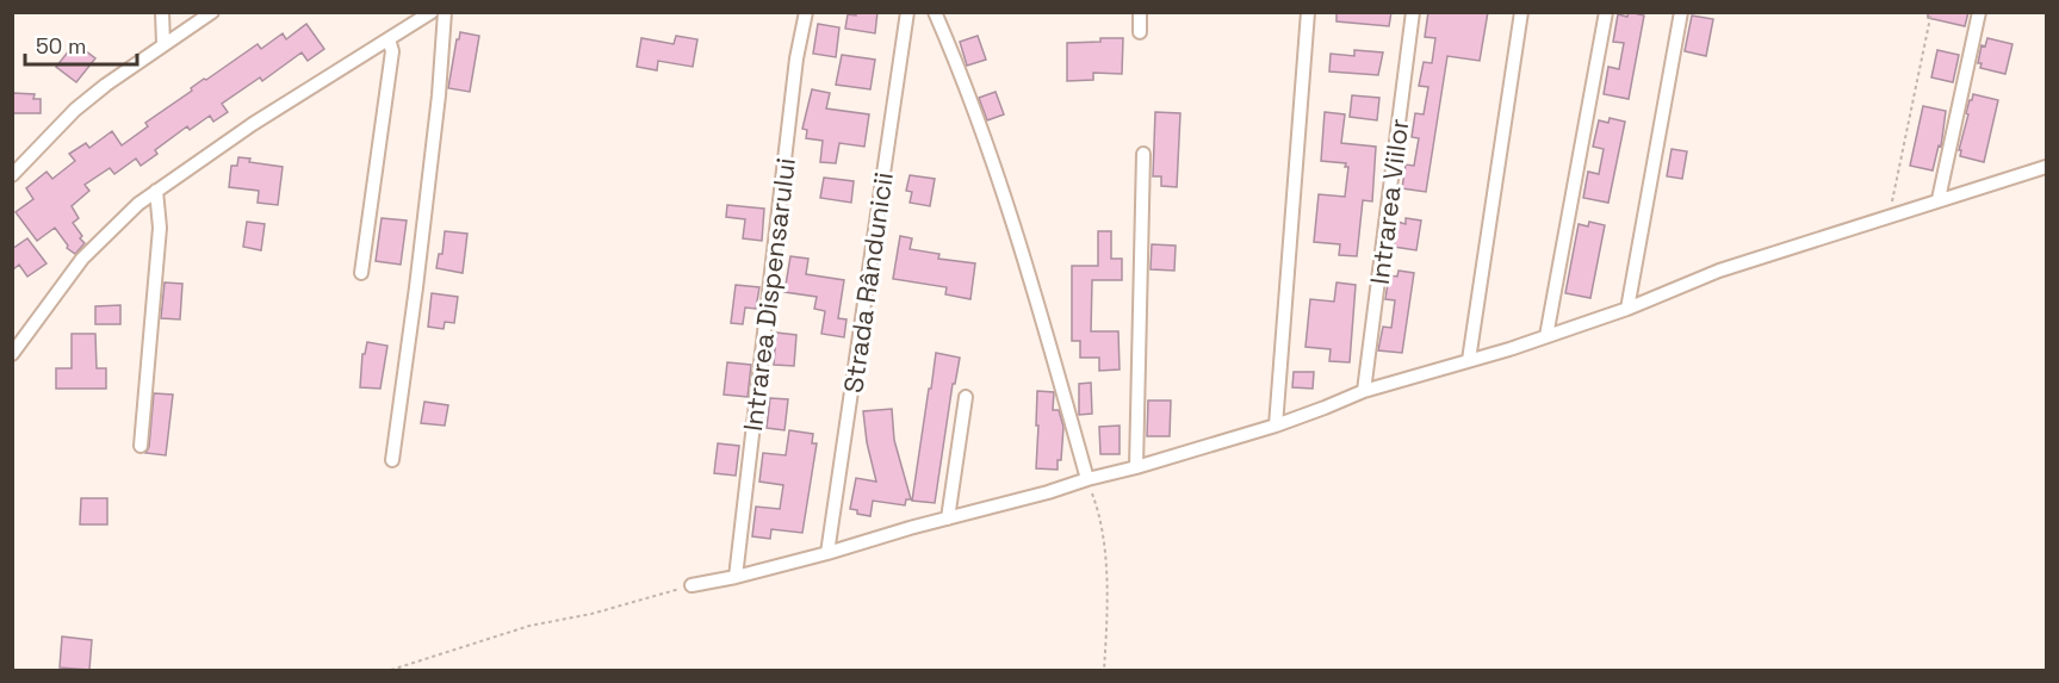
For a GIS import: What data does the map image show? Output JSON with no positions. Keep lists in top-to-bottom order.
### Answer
{
  "streets": {
    "street": ["Intrarea Viilor", "Strada Rândunicii", "Intrarea Dispensarului"]
  },
  "scale_bar": "50 m"
}
